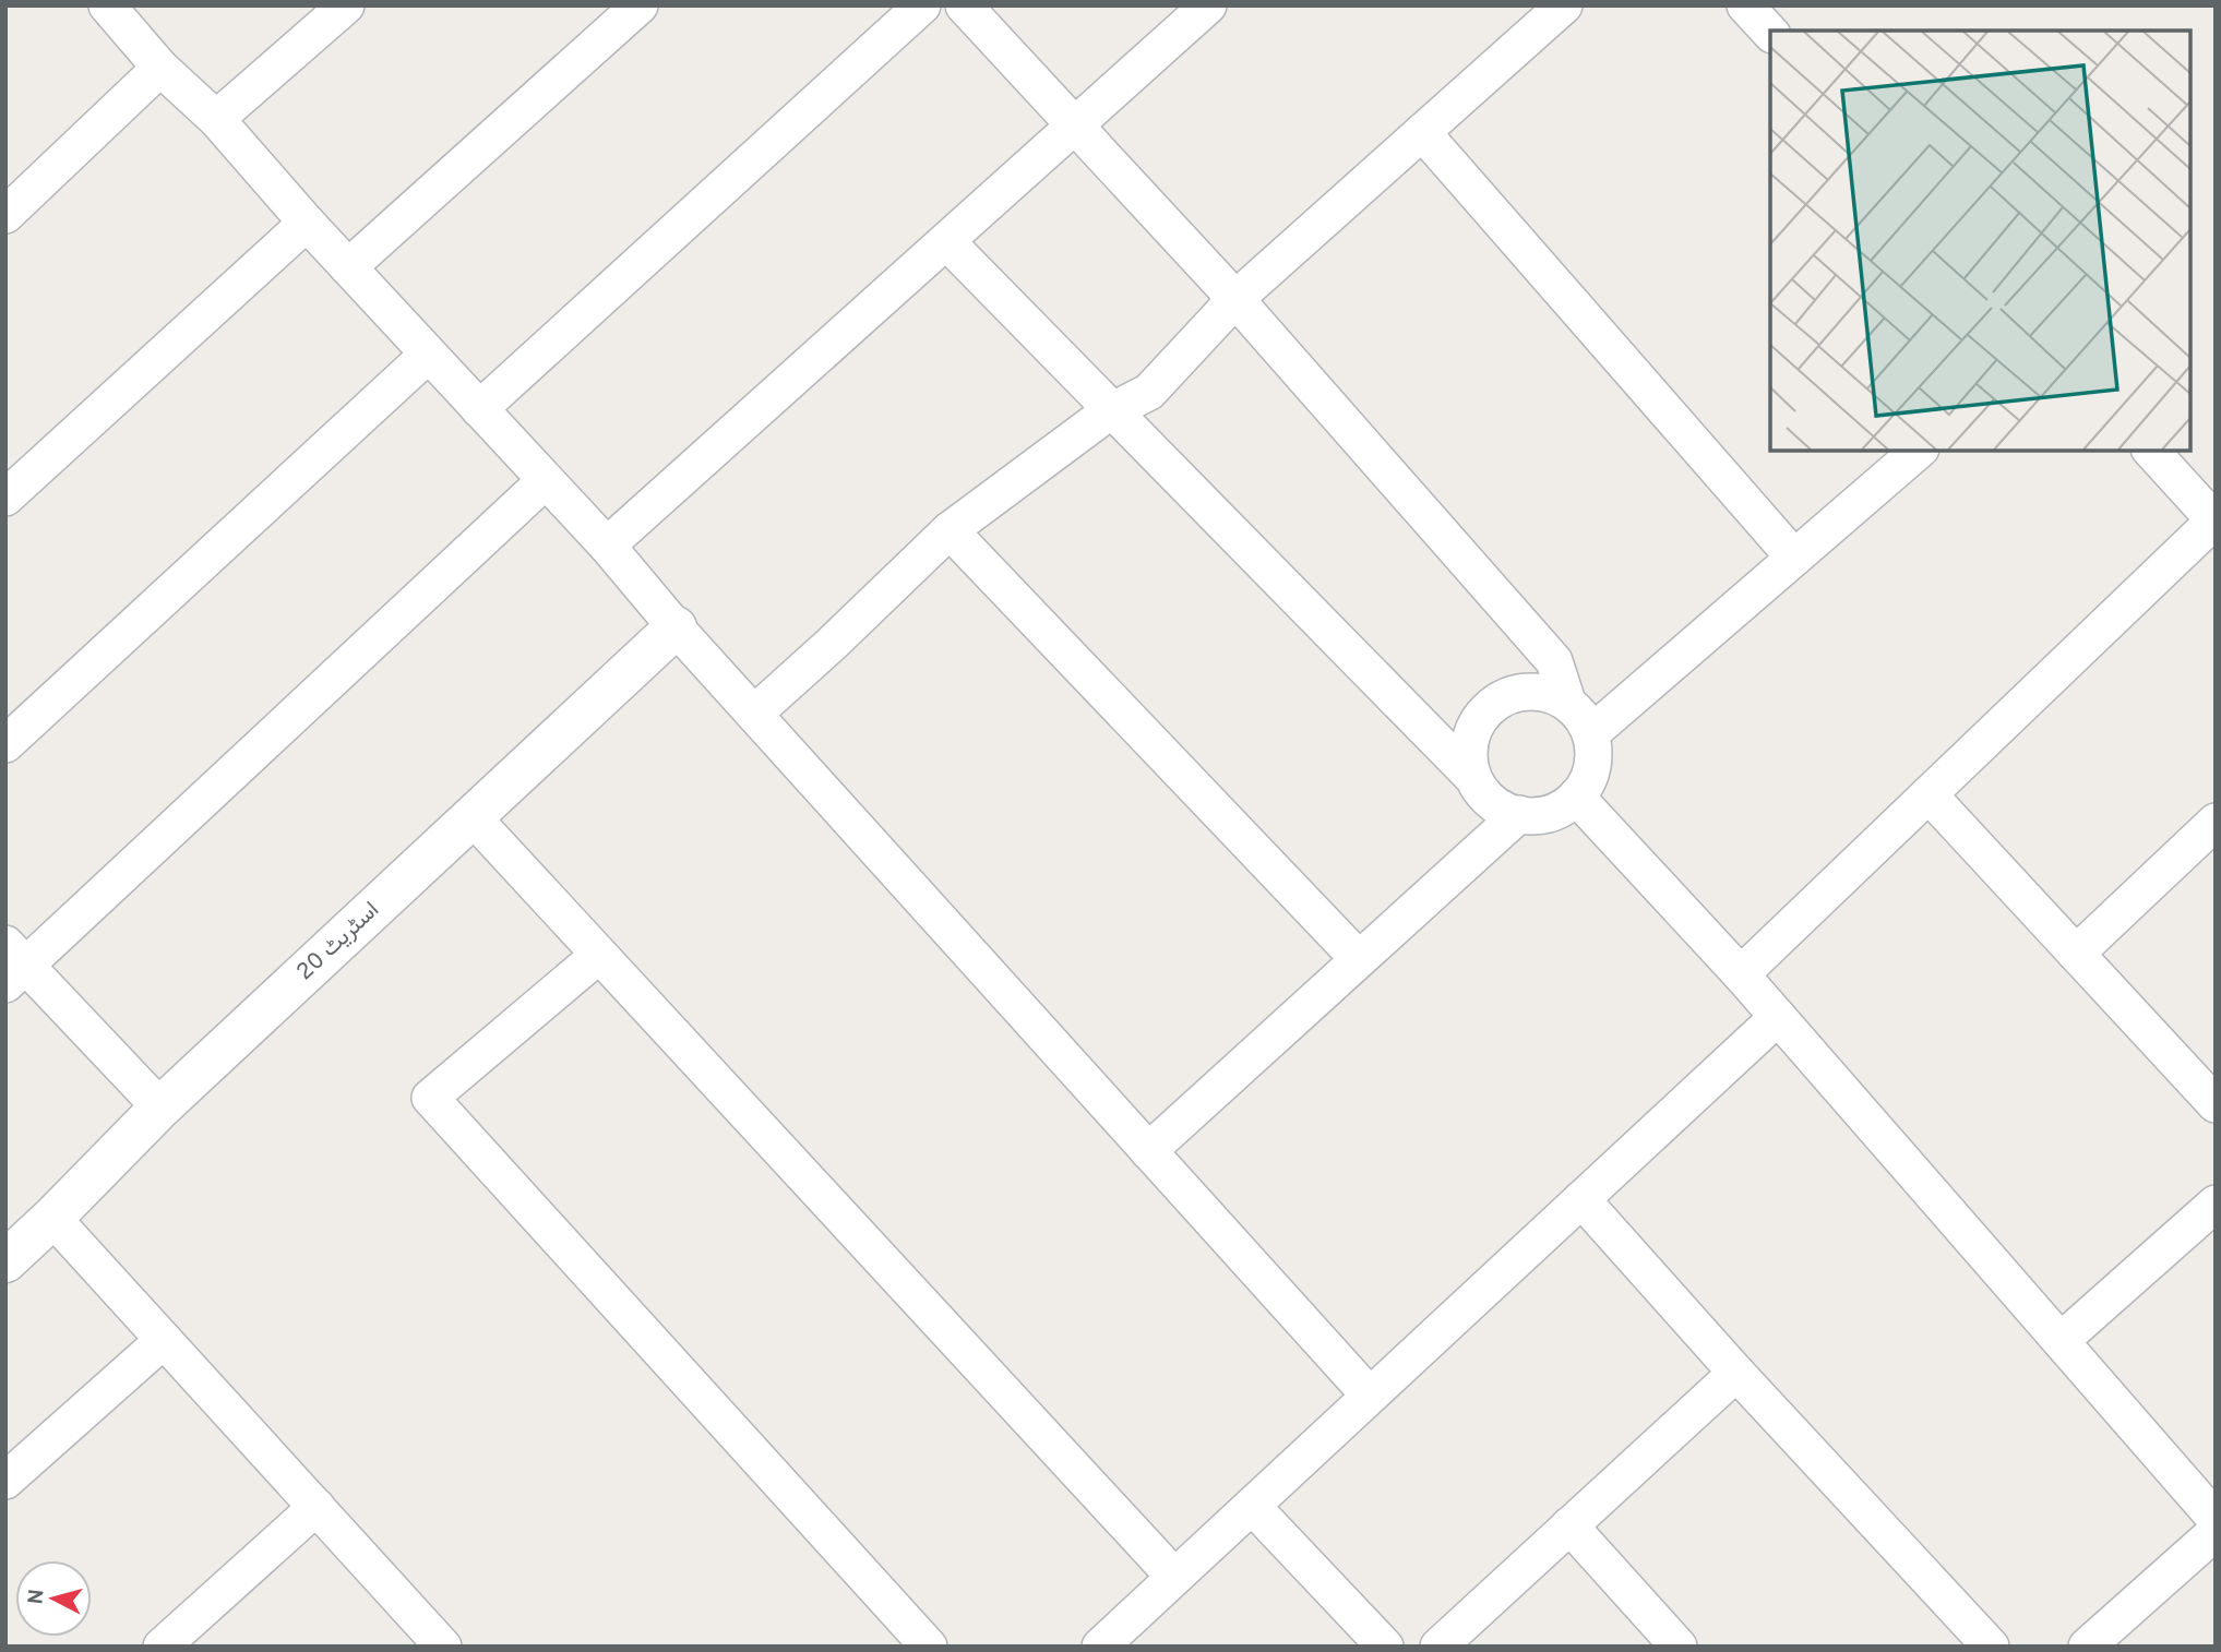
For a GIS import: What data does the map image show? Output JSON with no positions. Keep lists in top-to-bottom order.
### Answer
{
  "streets": {
    "street": ["اسٹریٹ 20"]
  },
  "north": "left"
}
